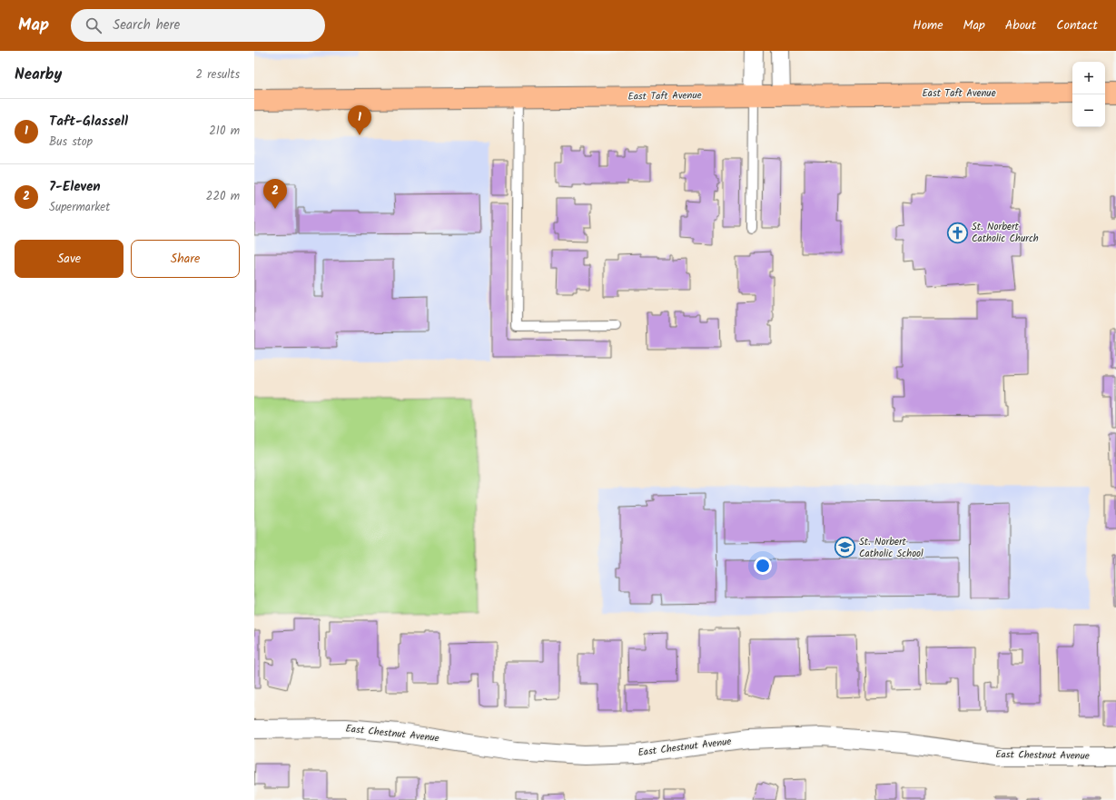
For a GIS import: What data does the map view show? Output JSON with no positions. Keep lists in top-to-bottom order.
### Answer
{
  "streets": {
    "main road": ["East Taft Avenue"],
    "street": ["East Chestnut Avenue"]
  },
  "places": {
    "church": ["St. Norbert Catholic Church"],
    "school or university": ["St. Norbert Catholic School"]
  },
  "page": {
    "header": "Map",
    "search": "Search here",
    "nav": [
      "Home",
      "Map",
      "About",
      "Contact"
    ],
    "heading": ["Nearby", "2 results"],
    "map_buttons": ["+", "−"],
    "list": [
      {
        "mark": "1",
        "name": "Taft-Glassell",
        "note": "Bus stop",
        "value": "210 m"
      },
      {
        "mark": "2",
        "name": "7-Eleven",
        "note": "Supermarket",
        "value": "220 m"
      }
    ],
    "pins": ["1", "2"],
    "buttons": ["Save", "Share"]
  }
}
